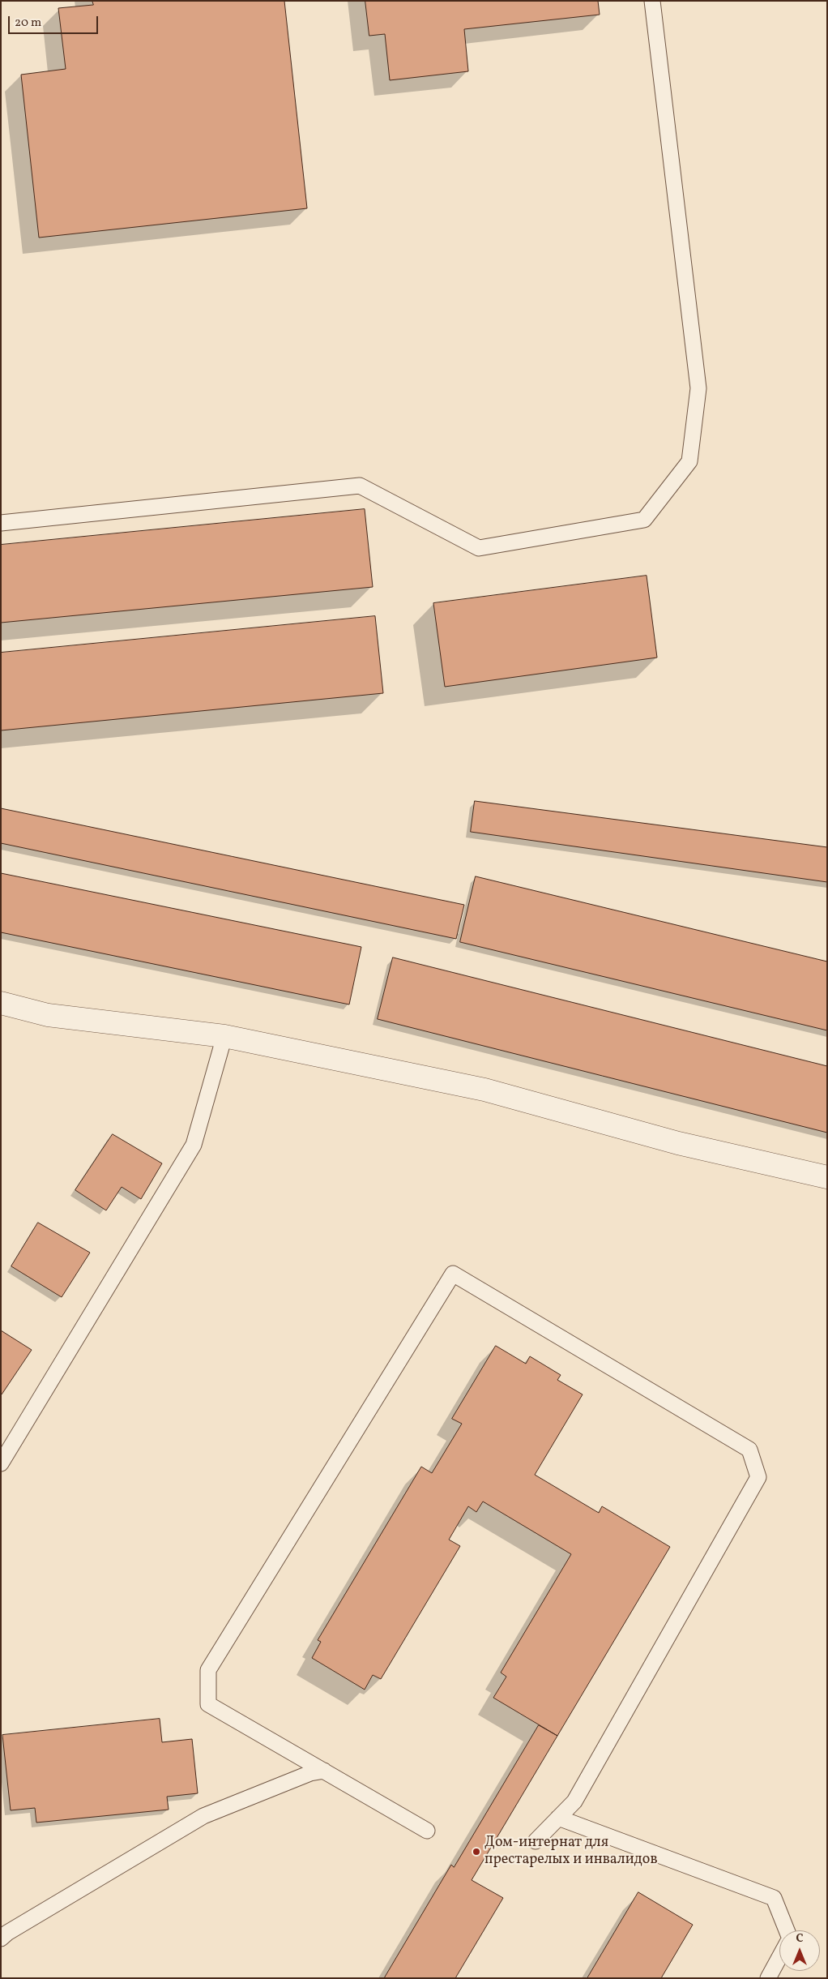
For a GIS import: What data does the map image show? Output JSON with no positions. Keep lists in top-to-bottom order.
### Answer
{
  "places": ["Дом-интернат для престарелых и инвалидов"],
  "scale_bar": "20 m",
  "north": "top"
}
